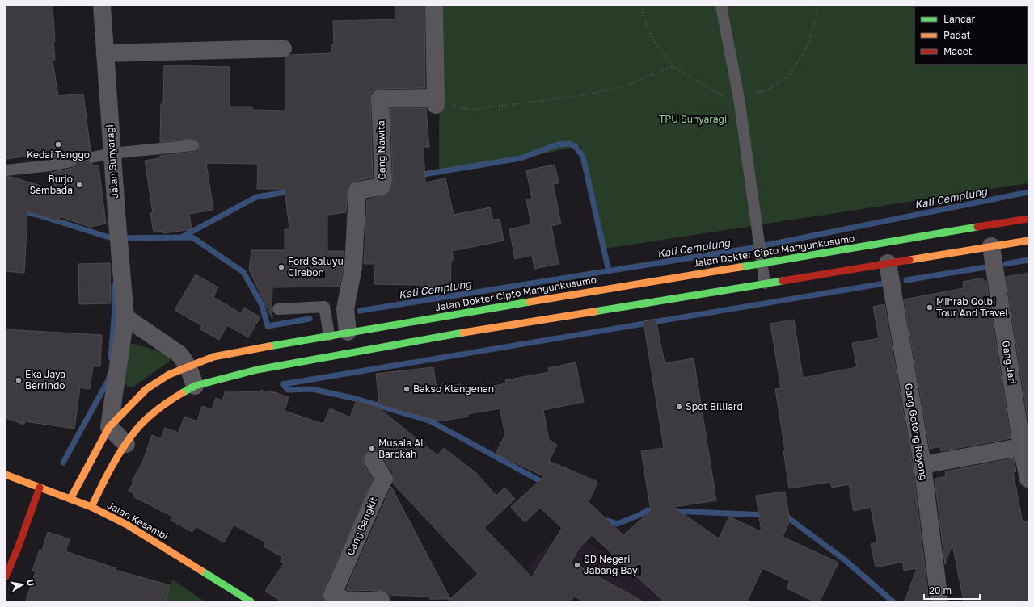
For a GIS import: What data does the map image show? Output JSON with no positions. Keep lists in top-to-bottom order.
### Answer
{
  "streets": {
    "main road": ["Jalan Dokter Cipto Mangunkusumo", "Jalan Kesambi"],
    "street": [
      "Gang Nawita",
      "Jalan Sunyaragi",
      "Gang Jari",
      "Gang Gotong Royong",
      "Gang Bangkit"
    ]
  },
  "crossings": [
    ["Gang Nawita", "Jalan Dokter Cipto Mangunkusumo"],
    ["Jalan Sunyaragi", "Jalan Dokter Cipto Mangunkusumo"],
    ["Jalan Dokter Cipto Mangunkusumo", "Jalan Kesambi"]
  ],
  "water": ["Kali Cemplung"],
  "parks": ["TPU Sunyaragi"],
  "places": [
    "Kedai Tenggo",
    "Burjo Sembada",
    "Ford Saluyu Cirebon",
    "Mihrab Qolbi Tour And Travel",
    "Eka Jaya Berrindo",
    "Bakso Klangenan",
    "Spot Billiard",
    "Musala Al Barokah",
    "SD Negeri Jabang Bayi"
  ],
  "legend": ["Lancar", "Padat", "Macet"],
  "scale_bar": "20 m",
  "north": "right"
}
